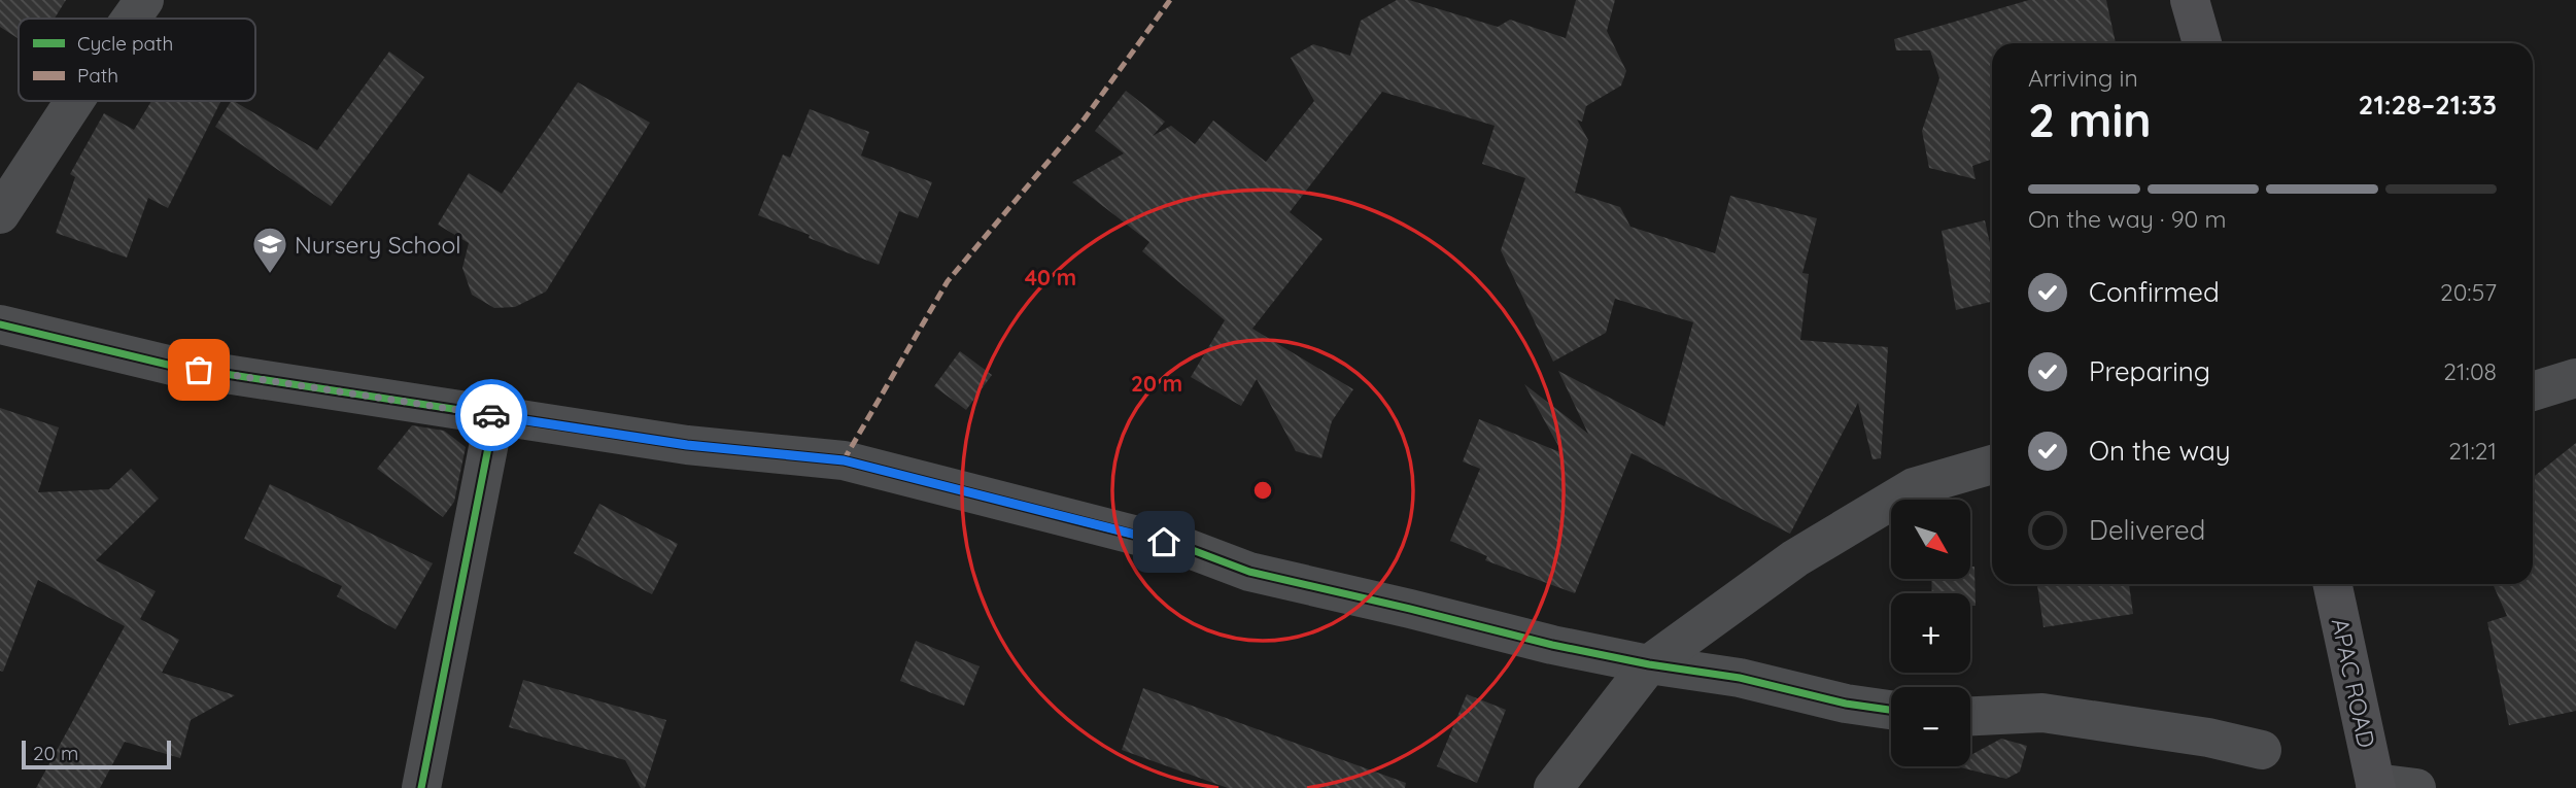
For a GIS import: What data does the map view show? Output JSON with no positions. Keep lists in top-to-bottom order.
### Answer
{
  "streets": {
    "main road": ["APAC ROAD"]
  },
  "places": {
    "school or university": ["Nursery School"]
  },
  "legend": ["Cycle path", "Path"],
  "scale_bar": "20 m",
  "north": "bottom right",
  "page": {
    "heading": ["2 min", "Arriving in", "21:28–21:33"],
    "bar": "On the way · 90 m",
    "list": [
      ["Confirmed", "20:57"],
      ["Preparing", "21:08"],
      ["On the way", "21:21"],
      "Delivered"
    ],
    "map_buttons": ["+", "−"],
    "scale": "20 m"
  },
  "rings": ["40 m", "20 m"]
}
